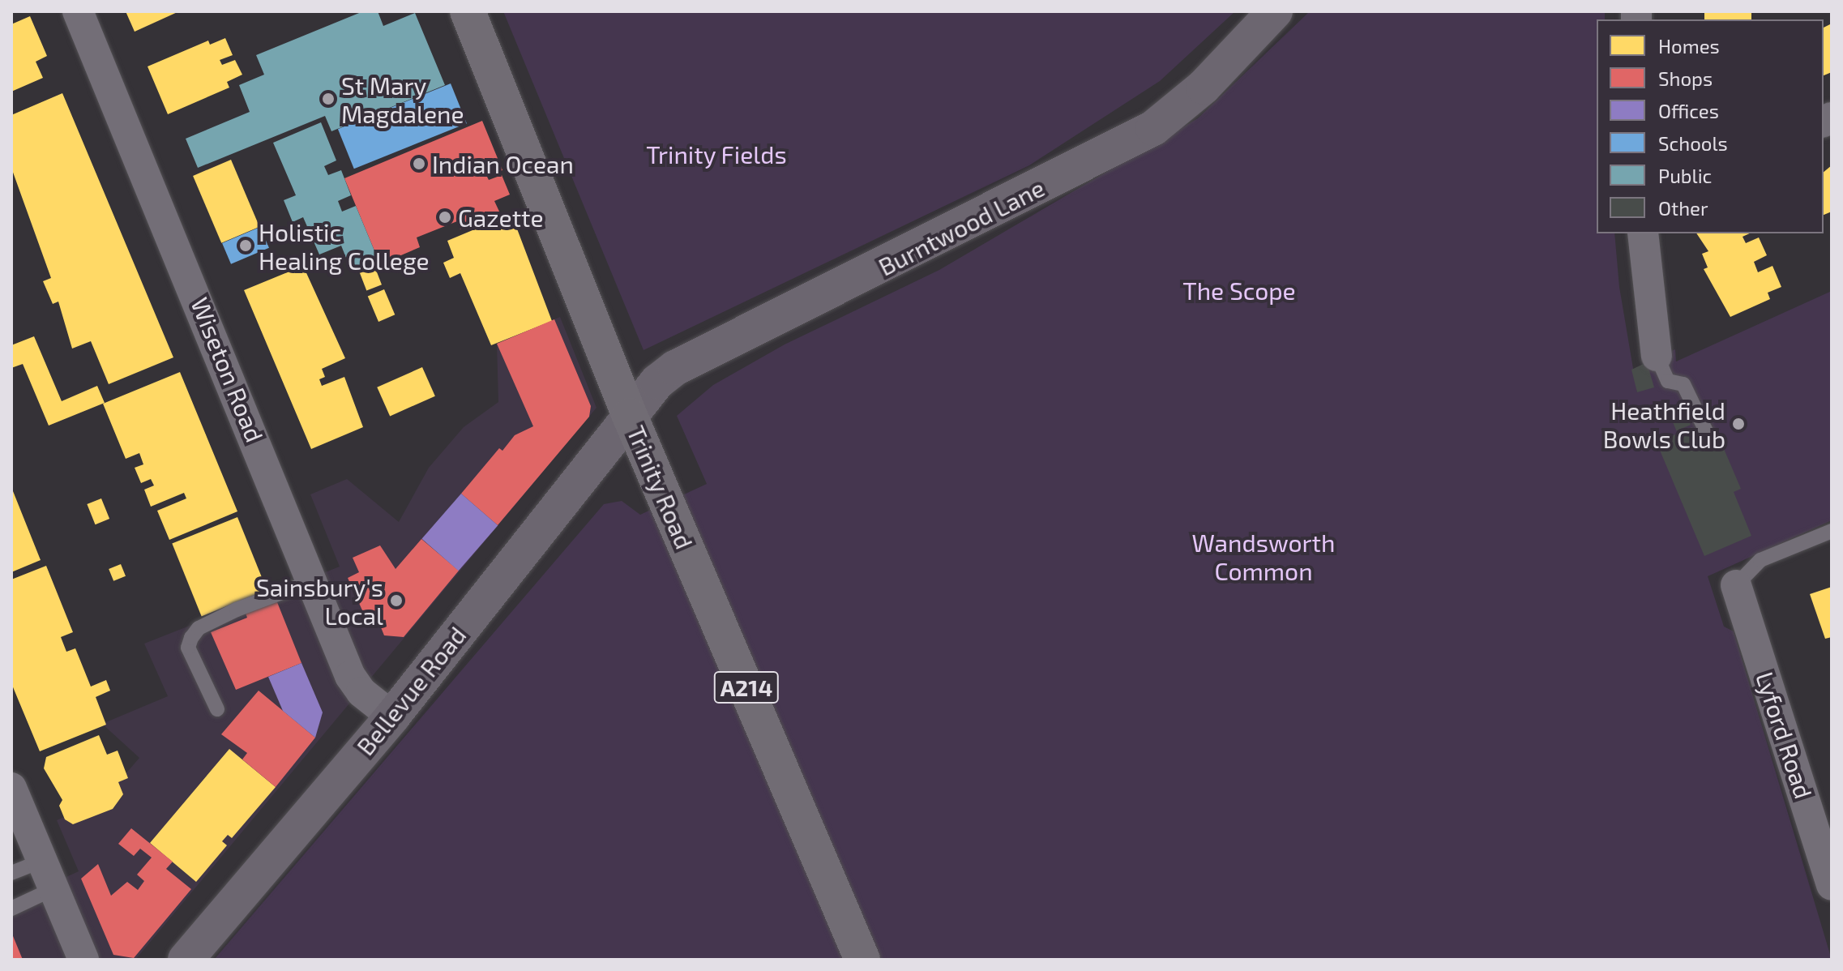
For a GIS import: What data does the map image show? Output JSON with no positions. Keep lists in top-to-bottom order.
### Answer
{
  "streets": {
    "highway": ["Trinity Road", "A214"],
    "main road": ["Burntwood Lane", "Bellevue Road"],
    "street": ["Wiseton Road", "Lyford Road"]
  },
  "crossings": [
    ["Burntwood Lane", "Trinity Road"],
    ["Burntwood Lane", "Bellevue Road"],
    ["Wiseton Road", "Bellevue Road"],
    ["Trinity Road", "Bellevue Road"]
  ],
  "parks": ["Trinity Fields", "The Scope", "Wandsworth Common"],
  "places": [
    "St Mary Magdalene",
    "Indian Ocean",
    "Gazette",
    "Holistic Healing College",
    "Heathfield Bowls Club",
    "Sainsbury's Local"
  ],
  "legend": [
    "Homes",
    "Shops",
    "Offices",
    "Schools",
    "Public",
    "Other"
  ]
}
